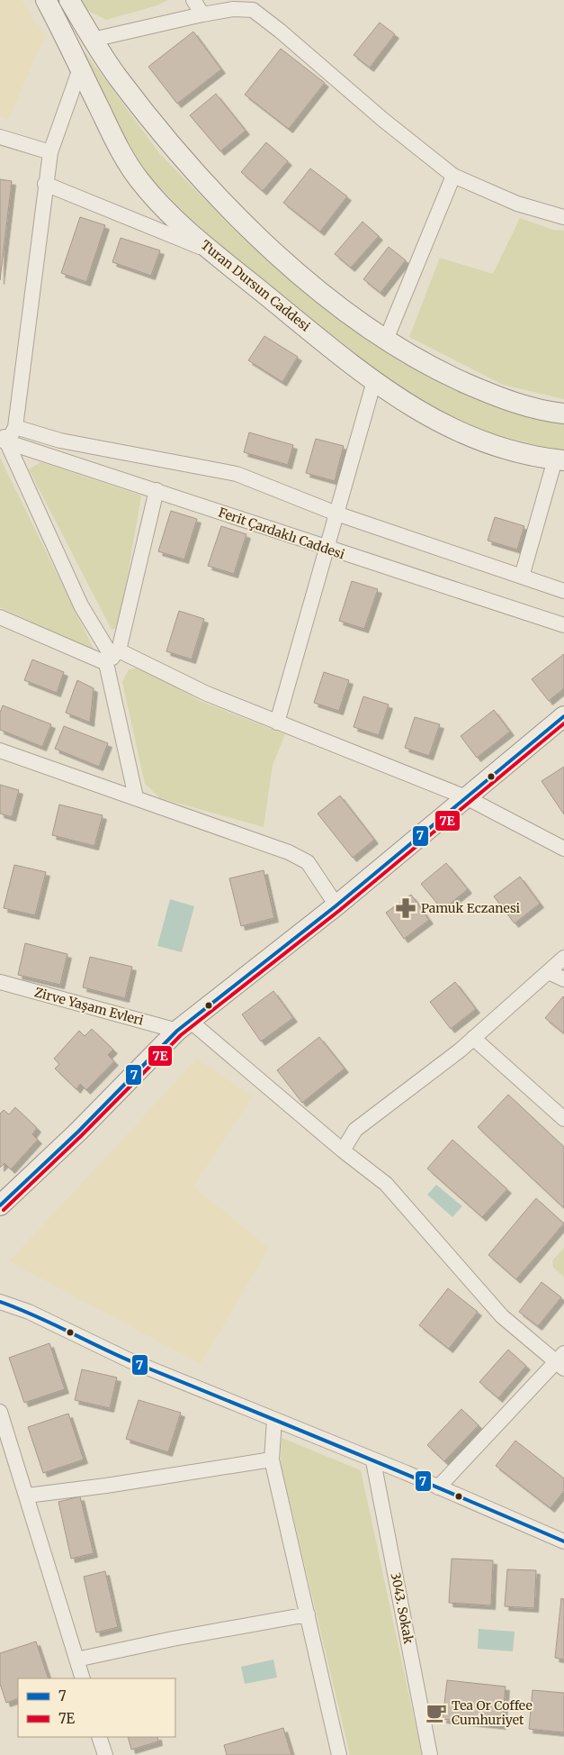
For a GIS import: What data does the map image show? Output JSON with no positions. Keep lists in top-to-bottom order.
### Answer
{
  "streets": {
    "main road": ["Turan Dursun Caddesi"],
    "street": ["Ferit Çardaklı Caddesi", "Zirve Yaşam Evleri", "3043. Sokak"]
  },
  "places": {
    "pharmacy": ["Pamuk Eczanesi"],
    "cafe": ["Tea Or Coffee Cumhuriyet"]
  },
  "lines": ["transit line 7", "transit line 7E"],
  "legend": ["7", "7E"]
}
